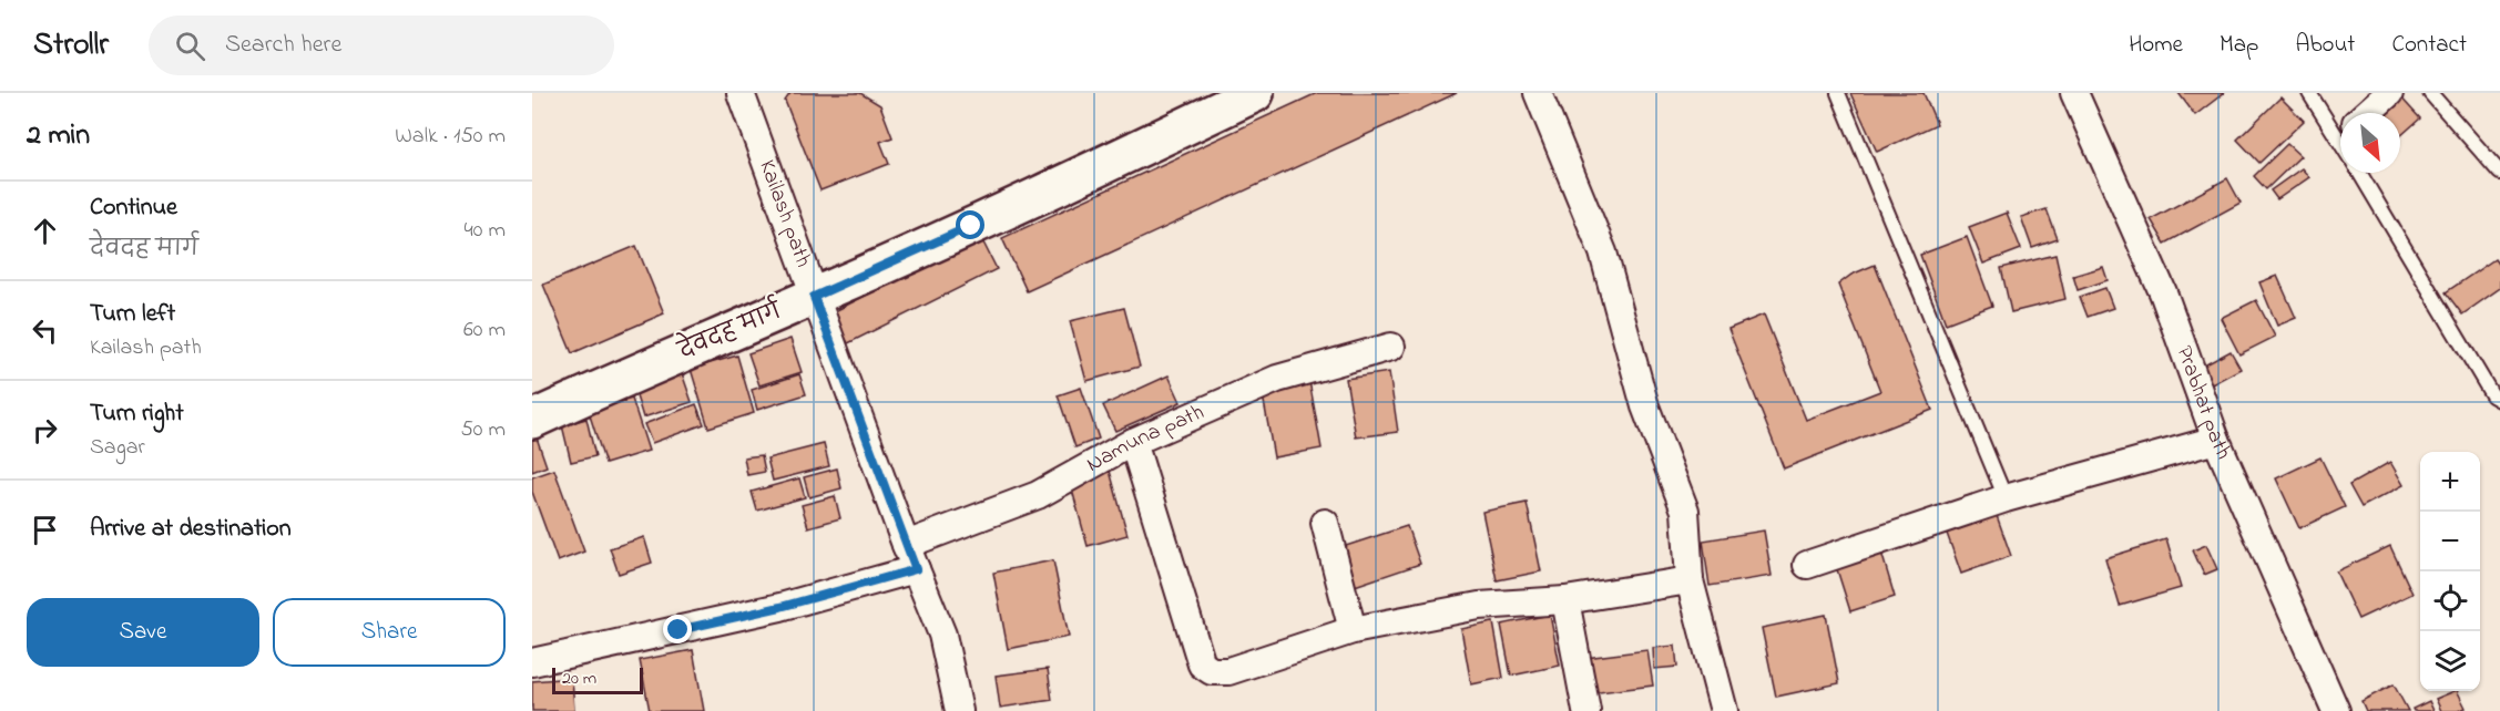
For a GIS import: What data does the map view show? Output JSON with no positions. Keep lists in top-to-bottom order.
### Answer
{
  "streets": {
    "main road": ["देवदह मार्ग"],
    "street": ["Kailash path", "Prabhat path", "Namuna path"]
  },
  "crossings": [
    ["Kailash path", "देवदह मार्ग"],
    ["Kailash path", "Namuna path"]
  ],
  "scale_bar": "20 m",
  "north": "bottom right",
  "page": {
    "header": "Strollr",
    "search": "Search here",
    "nav": [
      "Home",
      "Map",
      "About",
      "Contact"
    ],
    "heading": ["2 min", "Walk · 150 m"],
    "list": [
      ["Continue", "देवदह मार्ग", "40 m"],
      ["Turn left", "Kailash path", "60 m"],
      ["Turn right", "Sagar", "50 m"],
      "Arrive at destination"
    ],
    "map_buttons": ["+", "−"],
    "buttons": ["Save", "Share"],
    "scale": "20 m"
  }
}
